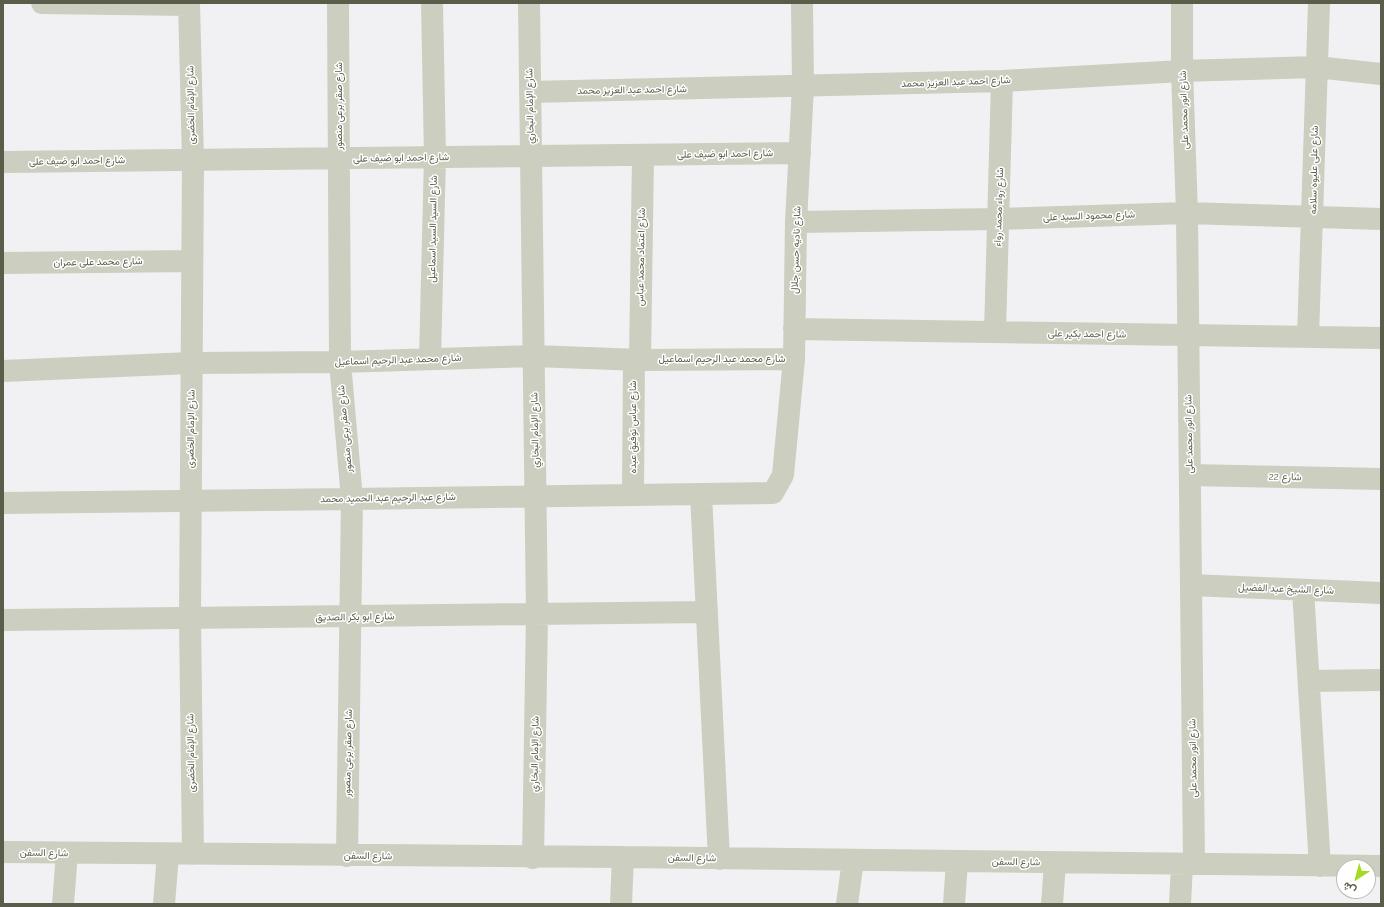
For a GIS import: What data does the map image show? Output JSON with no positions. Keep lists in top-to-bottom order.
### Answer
{
  "streets": {
    "street": [
      "شارع احمد عبد العزيز محمد",
      "شارع الإمام الخضرى",
      "شارع صقر برعى منصور",
      "شارع الإمام البخاري",
      "شارع انور محمد على",
      "شارع احمد ابو ضيف على",
      "شارع على عليوه سلامه",
      "شارع رواء محمد رواء",
      "شارع محمود السيد على",
      "شارع السيد السيد اسماعيل",
      "شارع ناديه حسن جلال",
      "شارع اعتماد محمد عباس",
      "شارع محمد على عمران",
      "شارع احمد بكير على",
      "شارع محمد عبد الرحيم اسماعيل",
      "شارع عباس توفيق عبده",
      "شارع 22",
      "شارع عبد الرحيم عبد الحميد محمد",
      "شارع الشيخ عبد الفضيل",
      "شارع ابو بكر الصديق",
      "شارع السفن"
    ]
  },
  "crossings": [
    ["شارع احمد عبد العزيز محمد", "شارع الإمام البخاري"],
    ["شارع احمد عبد العزيز محمد", "شارع انور محمد على"],
    ["شارع احمد عبد العزيز محمد", "شارع على عليوه سلامه"],
    ["شارع احمد عبد العزيز محمد", "شارع رواء محمد رواء"],
    ["شارع احمد عبد العزيز محمد", "شارع ناديه حسن جلال"],
    ["شارع الإمام الخضرى", "شارع احمد ابو ضيف على"],
    ["شارع الإمام الخضرى", "شارع محمد على عمران"],
    ["شارع الإمام الخضرى", "شارع محمد عبد الرحيم اسماعيل"],
    ["شارع الإمام الخضرى", "شارع عبد الرحيم عبد الحميد محمد"],
    ["شارع الإمام الخضرى", "شارع ابو بكر الصديق"],
    ["شارع الإمام الخضرى", "شارع السفن"],
    ["شارع صقر برعى منصور", "شارع احمد ابو ضيف على"],
    ["شارع صقر برعى منصور", "شارع محمد عبد الرحيم اسماعيل"],
    ["شارع صقر برعى منصور", "شارع عبد الرحيم عبد الحميد محمد"],
    ["شارع صقر برعى منصور", "شارع ابو بكر الصديق"],
    ["شارع صقر برعى منصور", "شارع السفن"],
    ["شارع الإمام البخاري", "شارع احمد ابو ضيف على"],
    ["شارع الإمام البخاري", "شارع محمد عبد الرحيم اسماعيل"],
    ["شارع الإمام البخاري", "شارع عبد الرحيم عبد الحميد محمد"],
    ["شارع الإمام البخاري", "شارع ابو بكر الصديق"],
    ["شارع الإمام البخاري", "شارع السفن"],
    ["شارع انور محمد على", "شارع محمود السيد على"],
    ["شارع انور محمد على", "شارع احمد بكير على"],
    ["شارع انور محمد على", "شارع 22"],
    ["شارع انور محمد على", "شارع الشيخ عبد الفضيل"],
    ["شارع انور محمد على", "شارع السفن"],
    ["شارع احمد ابو ضيف على", "شارع السيد السيد اسماعيل"],
    ["شارع احمد ابو ضيف على", "شارع ناديه حسن جلال"],
    ["شارع احمد ابو ضيف على", "شارع اعتماد محمد عباس"],
    ["شارع على عليوه سلامه", "شارع محمود السيد على"],
    ["شارع على عليوه سلامه", "شارع احمد بكير على"],
    ["شارع رواء محمد رواء", "شارع محمود السيد على"],
    ["شارع رواء محمد رواء", "شارع احمد بكير على"],
    ["شارع محمود السيد على", "شارع ناديه حسن جلال"],
    ["شارع السيد السيد اسماعيل", "شارع محمد عبد الرحيم اسماعيل"],
    ["شارع ناديه حسن جلال", "شارع احمد بكير على"],
    ["شارع ناديه حسن جلال", "شارع محمد عبد الرحيم اسماعيل"],
    ["شارع ناديه حسن جلال", "شارع عبد الرحيم عبد الحميد محمد"],
    ["شارع اعتماد محمد عباس", "شارع محمد عبد الرحيم اسماعيل"],
    ["شارع اعتماد محمد عباس", "شارع عباس توفيق عبده"],
    ["شارع محمد عبد الرحيم اسماعيل", "شارع عباس توفيق عبده"],
    ["شارع عباس توفيق عبده", "شارع عبد الرحيم عبد الحميد محمد"]
  ],
  "north": "bottom left"
}
